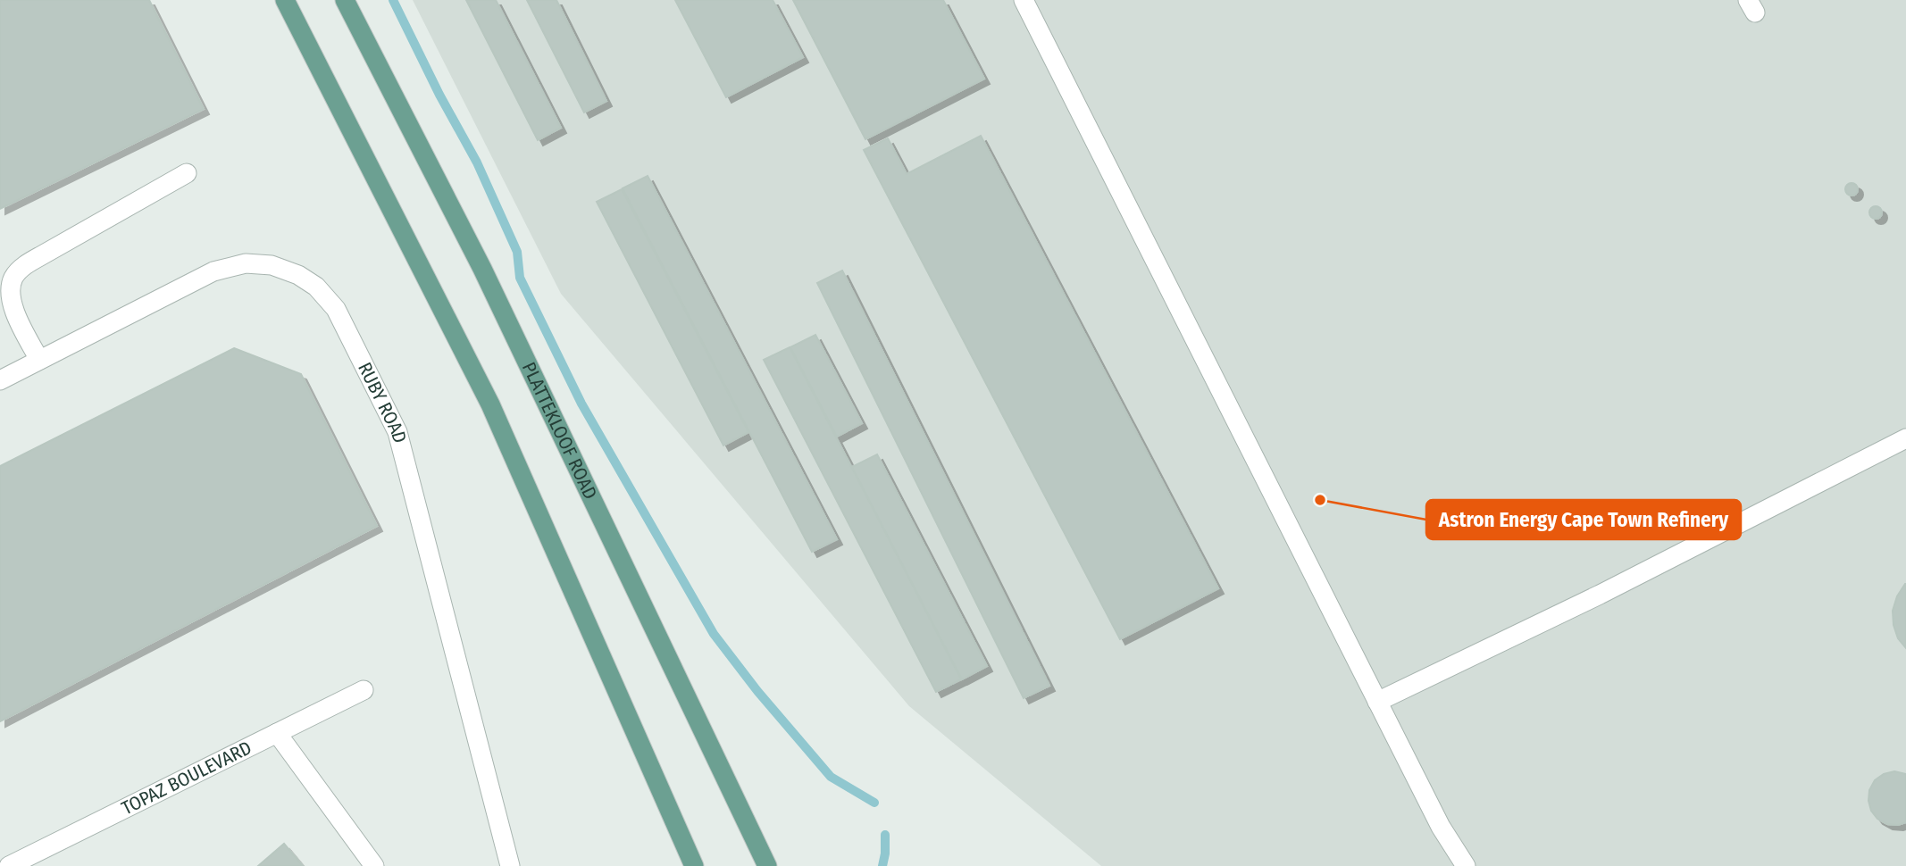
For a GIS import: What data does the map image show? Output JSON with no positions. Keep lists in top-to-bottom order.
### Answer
{
  "streets": {
    "main road": ["PLATTEKLOOF ROAD"],
    "street": ["RUBY ROAD", "TOPAZ BOULEVARD"]
  },
  "places": ["Astron Energy Cape Town Refinery"]
}
